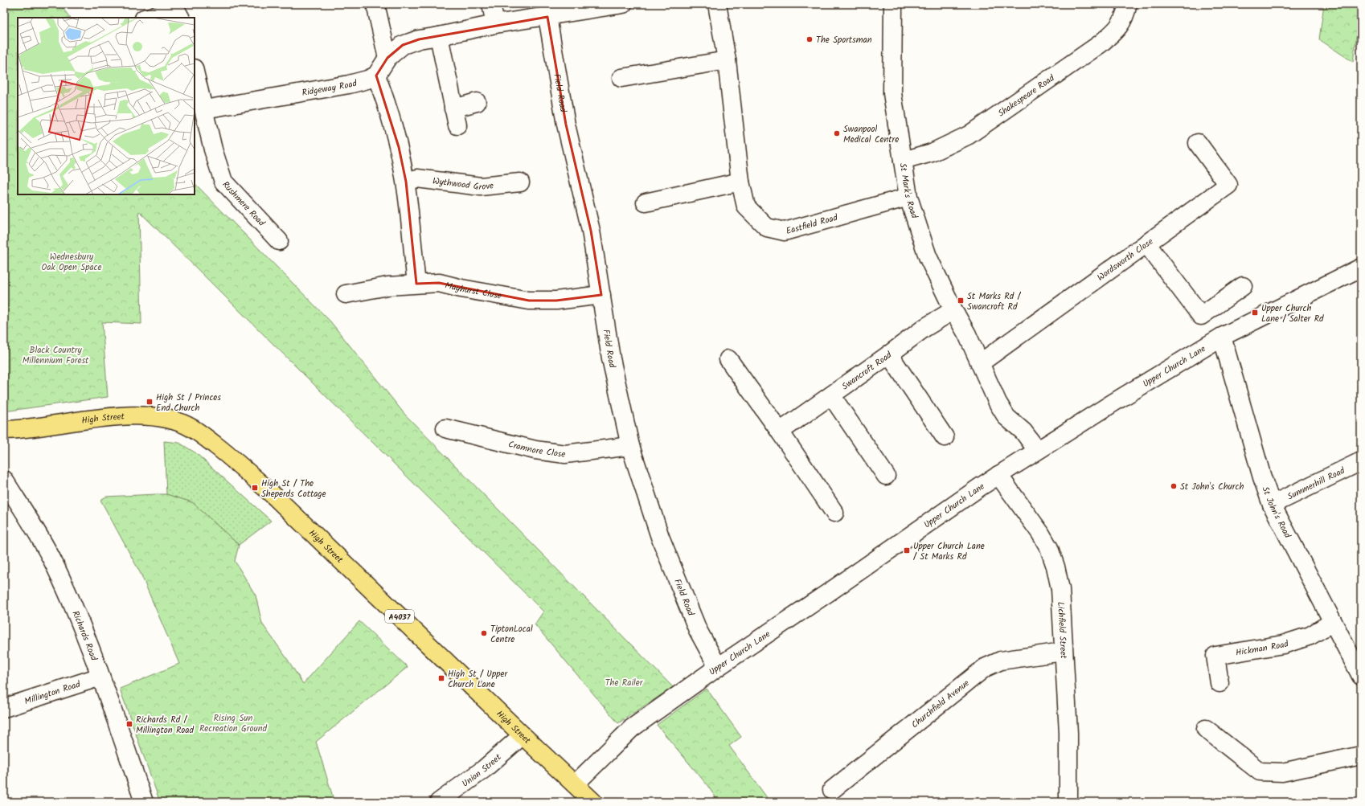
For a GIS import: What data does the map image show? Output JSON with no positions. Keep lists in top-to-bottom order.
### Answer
{
  "streets": {
    "main road": ["High Street", "A4037"],
    "street": [
      "Ridgeway Road",
      "Field Road",
      "Shakespeare Road",
      "Wythwood Grove",
      "St Mark's Road",
      "Rushmere Road",
      "Eastfield Road",
      "Wordsworth Close",
      "Mayhurst Close",
      "Upper Church Lane",
      "Swancroft Road",
      "Cramnore Close",
      "Summerhill Road",
      "St John's Road",
      "Lichfield Street",
      "Richards Road",
      "Hickman Road",
      "Millington Road",
      "Churchfield Avenue",
      "Union Street"
    ]
  },
  "crossings": [
    ["Ridgeway Road", "Rushmere Road"],
    ["Field Road", "Mayhurst Close"],
    ["Field Road", "Upper Church Lane"],
    ["Field Road", "Cramnore Close"],
    ["Shakespeare Road", "St Mark's Road"],
    ["St Mark's Road", "Eastfield Road"],
    ["St Mark's Road", "Wordsworth Close"],
    ["St Mark's Road", "Upper Church Lane"],
    ["St Mark's Road", "Swancroft Road"],
    ["Upper Church Lane", "High Street"],
    ["Upper Church Lane", "St John's Road"],
    ["Upper Church Lane", "Lichfield Street"],
    ["High Street", "Union Street"],
    ["Summerhill Road", "St John's Road"],
    ["St John's Road", "Hickman Road"],
    ["Lichfield Street", "Churchfield Avenue"],
    ["Richards Road", "Millington Road"]
  ],
  "parks": [
    "Wednesbury Oak Open Space",
    "Black Country Millennium Forest",
    "The Railer",
    "Rising Sun Recreation Ground"
  ],
  "places": {
    "other": [
      "The Sportsman",
      "Swanpool Medical Centre",
      "St John's Church",
      "TiptonLocal Centre"
    ],
    "transit": [
      "St Marks Rd / Swancroft Rd",
      "Upper Church Lane / Salter Rd",
      "High St / Princes End Church",
      "High St / The Sheperds Cottage",
      "Upper Church Lane / St Marks Rd",
      "High St / Upper Church Lane",
      "Richards Rd / Millington Road"
    ]
  }
}
